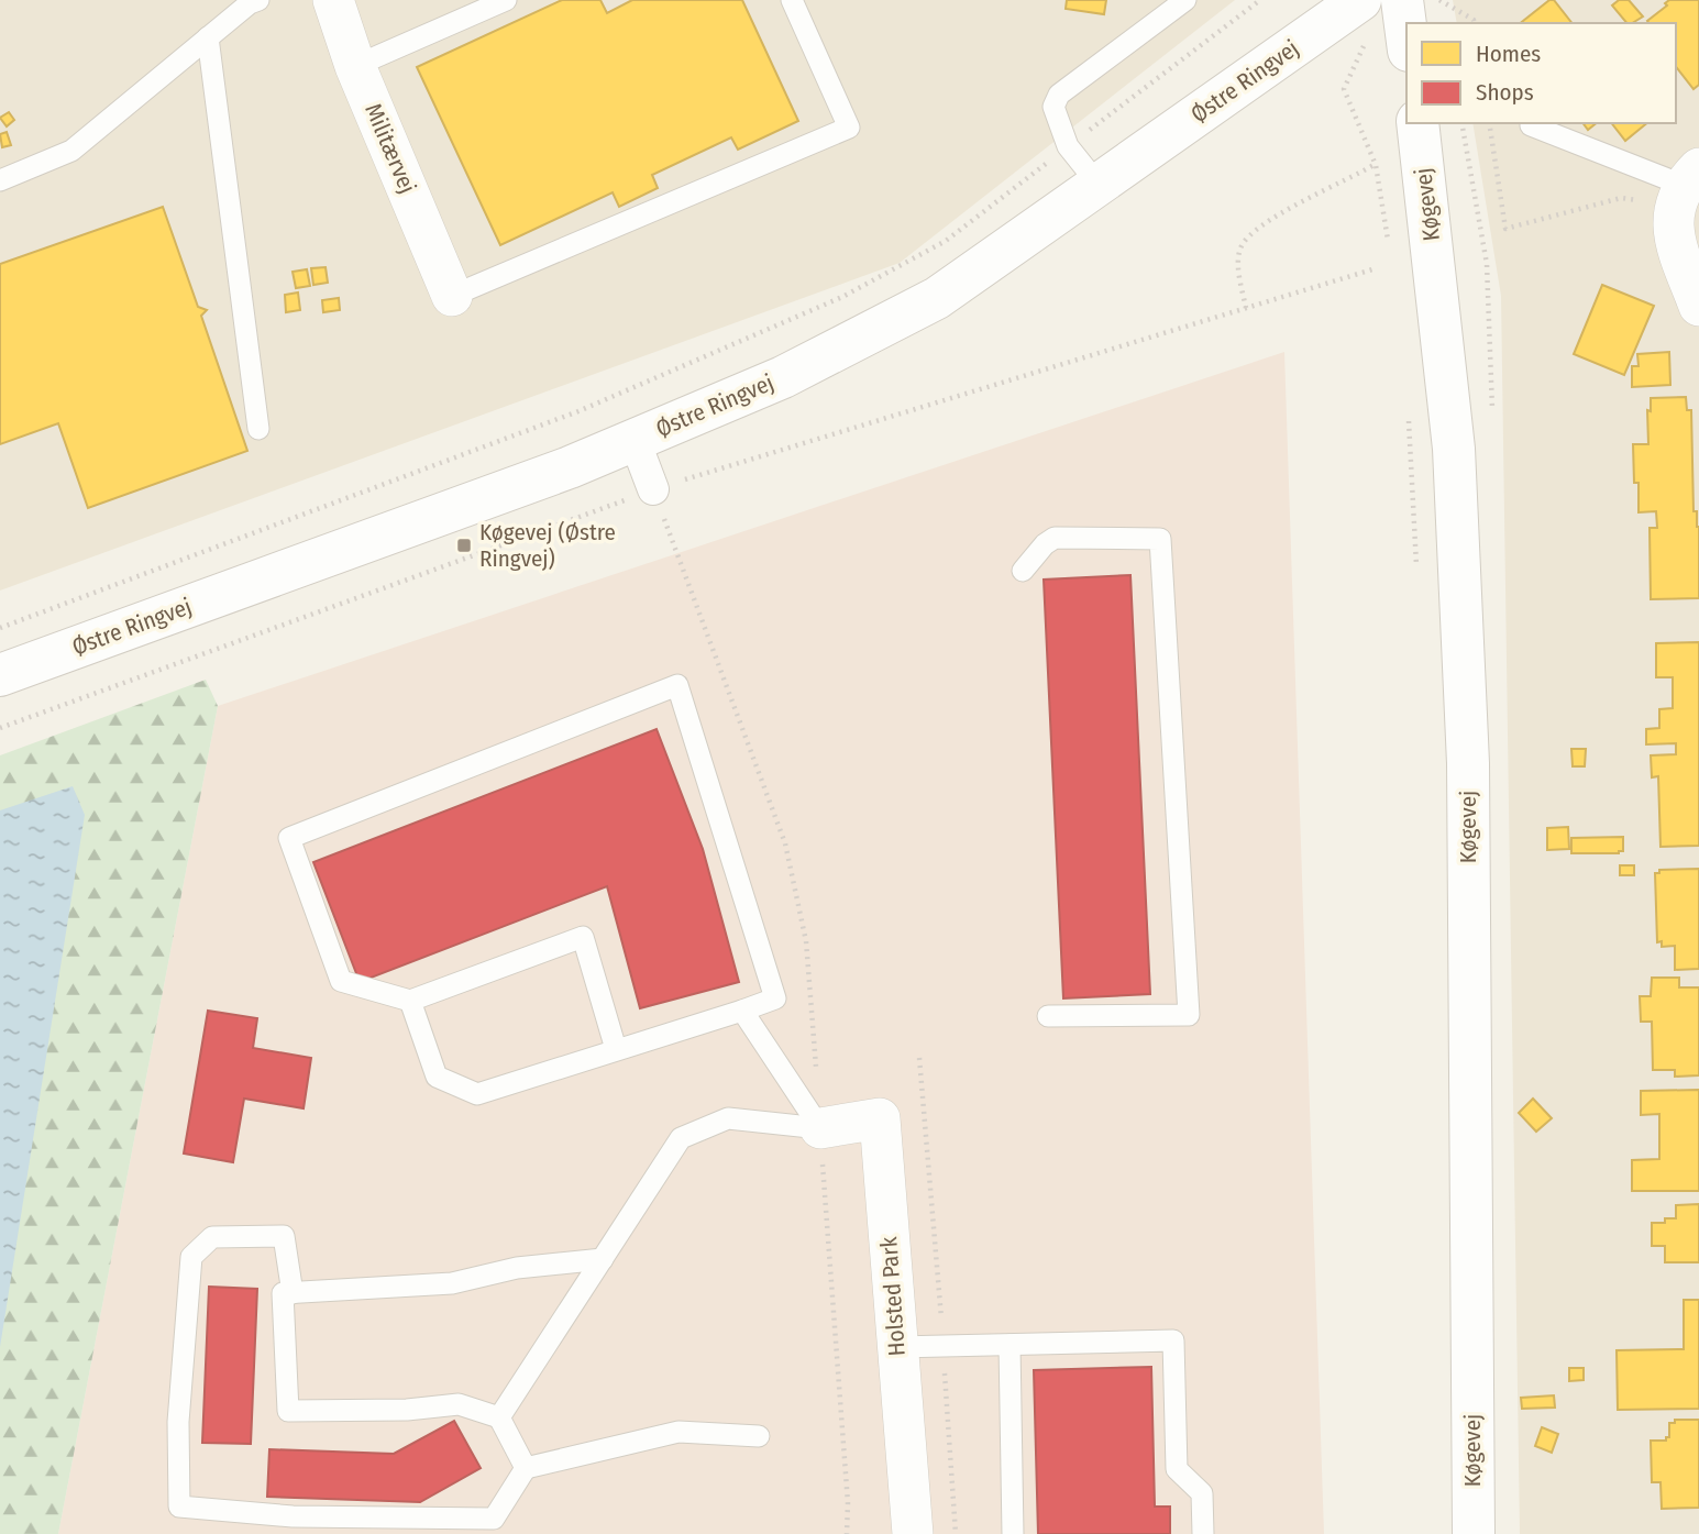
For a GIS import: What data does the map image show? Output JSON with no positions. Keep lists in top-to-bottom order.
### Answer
{
  "streets": {
    "street": [
      "Østre Ringvej",
      "Militærvej",
      "Køgevej",
      "Holsted Park"
    ]
  },
  "places": {
    "transit": ["Køgevej (Østre Ringvej)"]
  },
  "legend": ["Homes", "Shops"]
}
